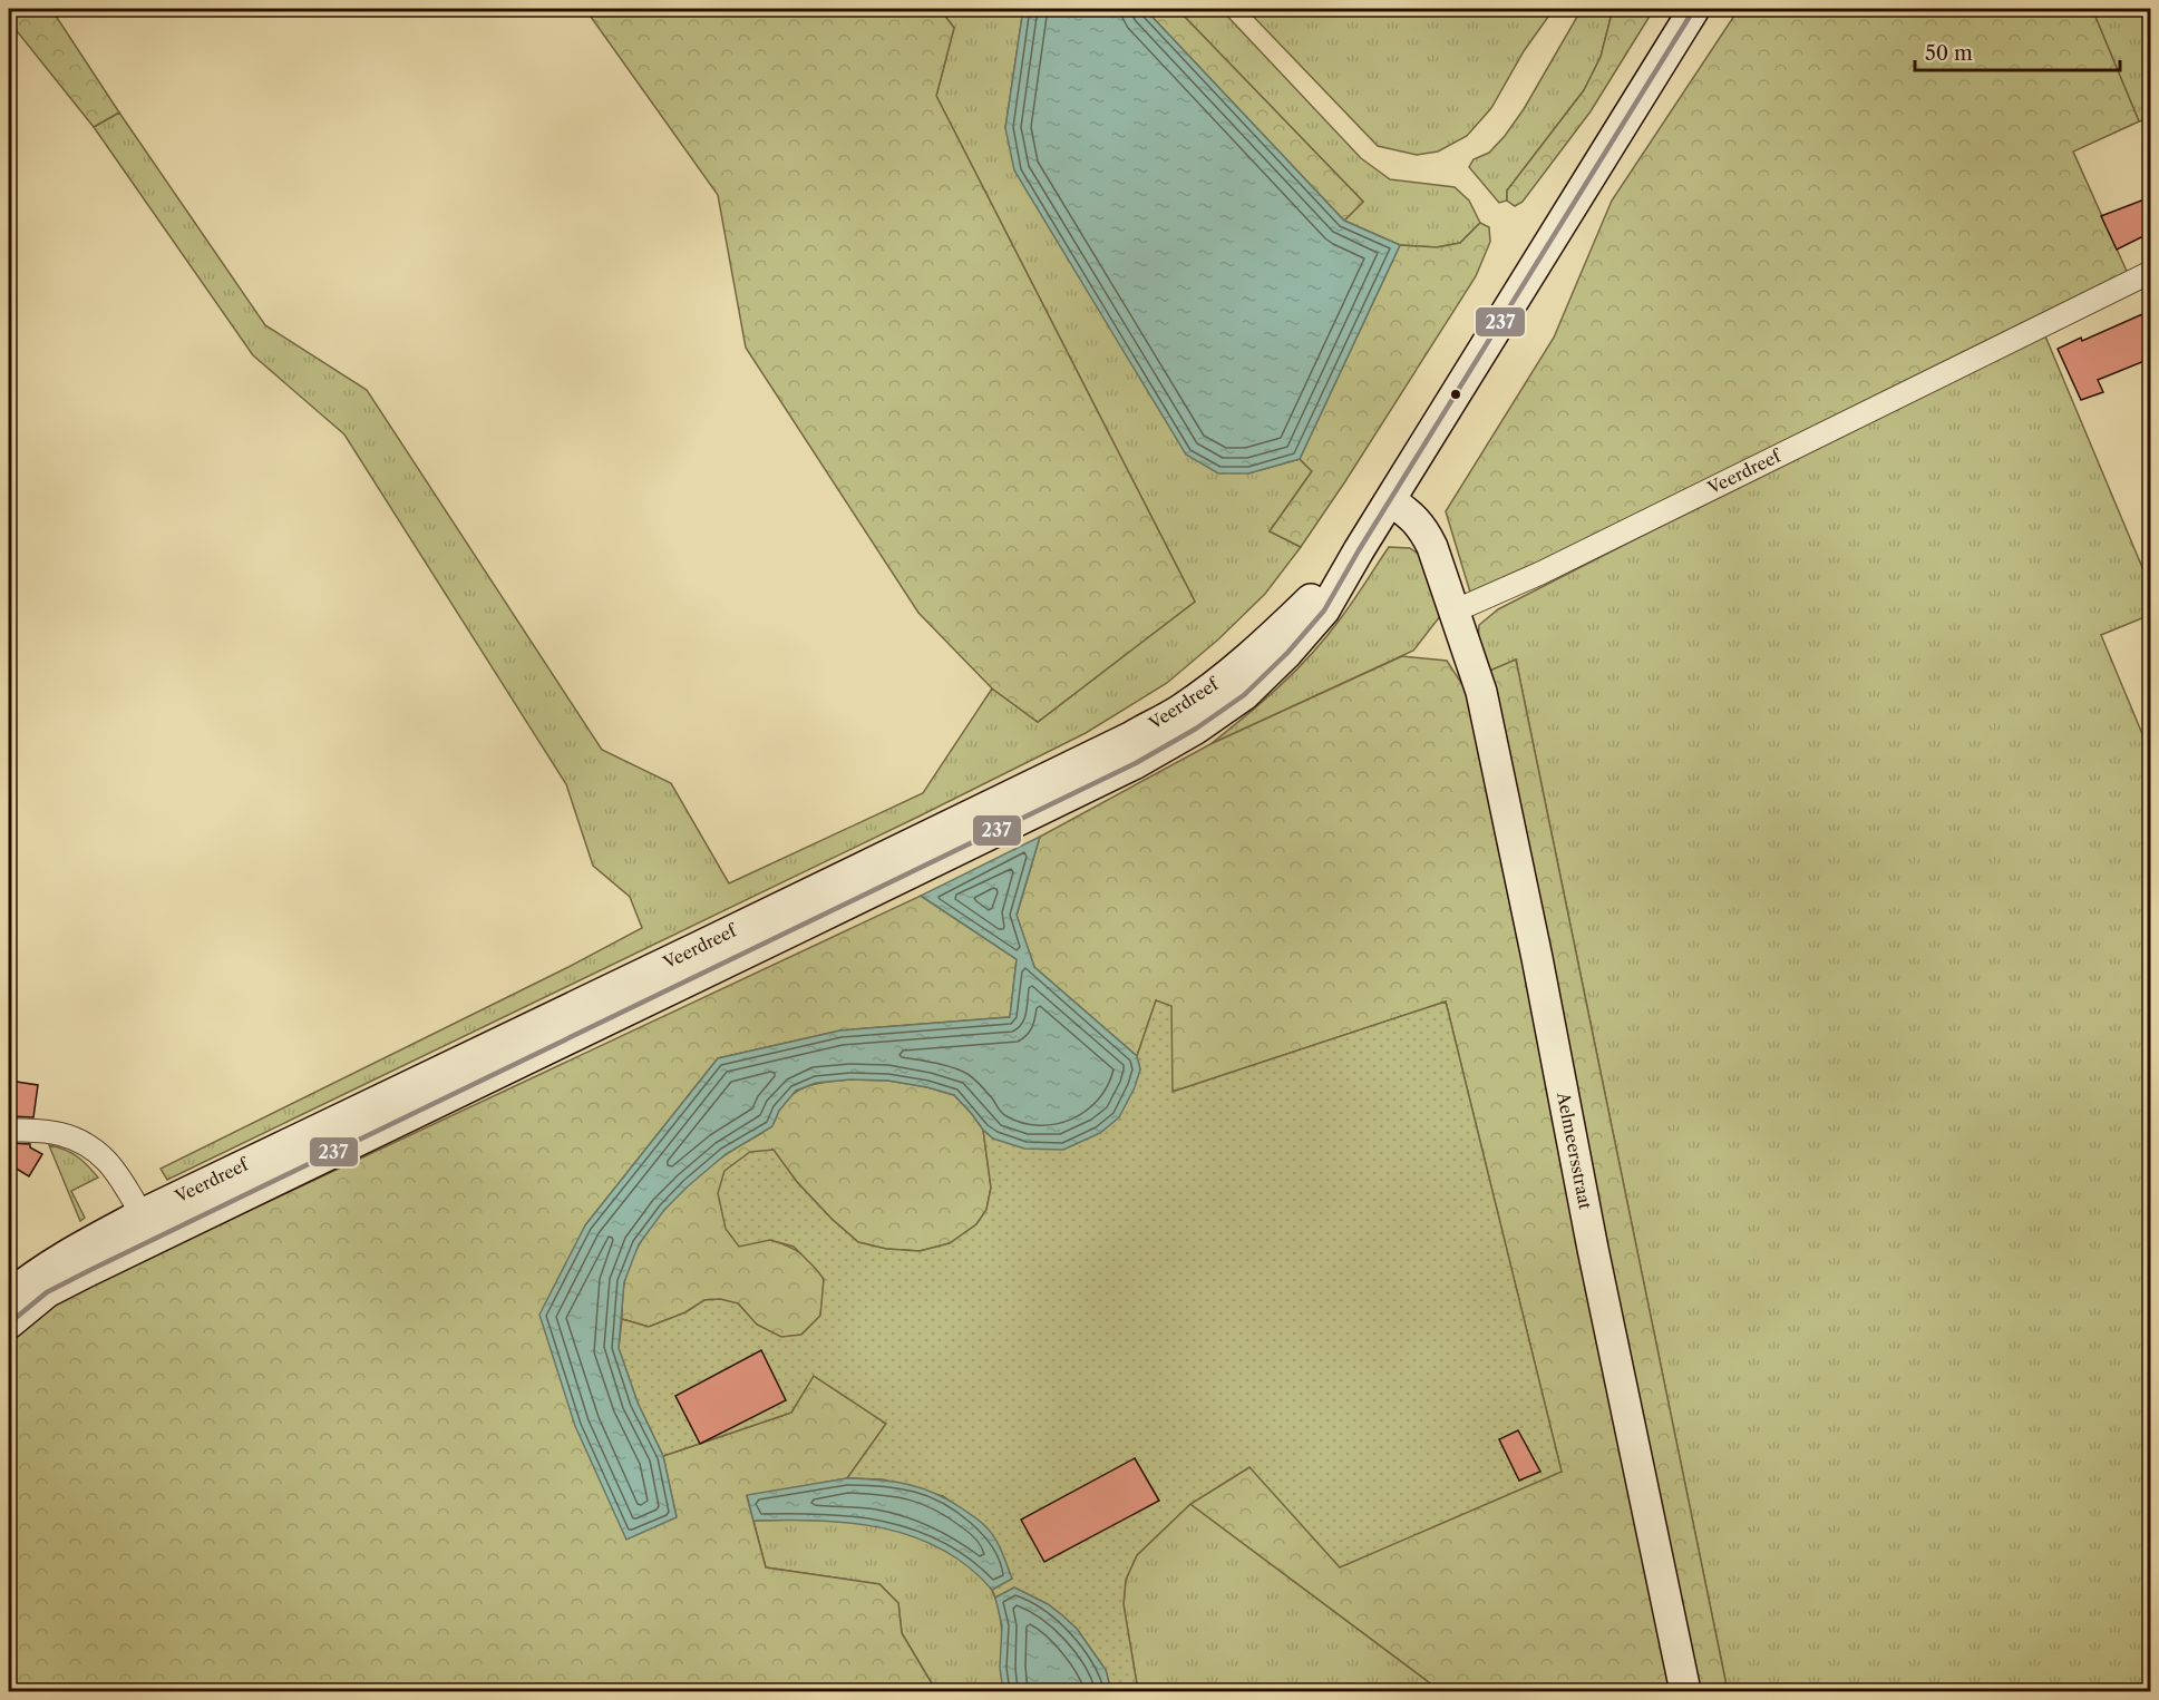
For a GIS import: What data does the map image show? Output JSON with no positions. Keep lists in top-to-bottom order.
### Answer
{
  "streets": {
    "main road": ["Veerdreef", "Aelmeersstraat"]
  },
  "crossings": [
    ["Veerdreef", "Aelmeersstraat"]
  ],
  "lines": ["transit line 237"],
  "scale_bar": "50 m"
}
